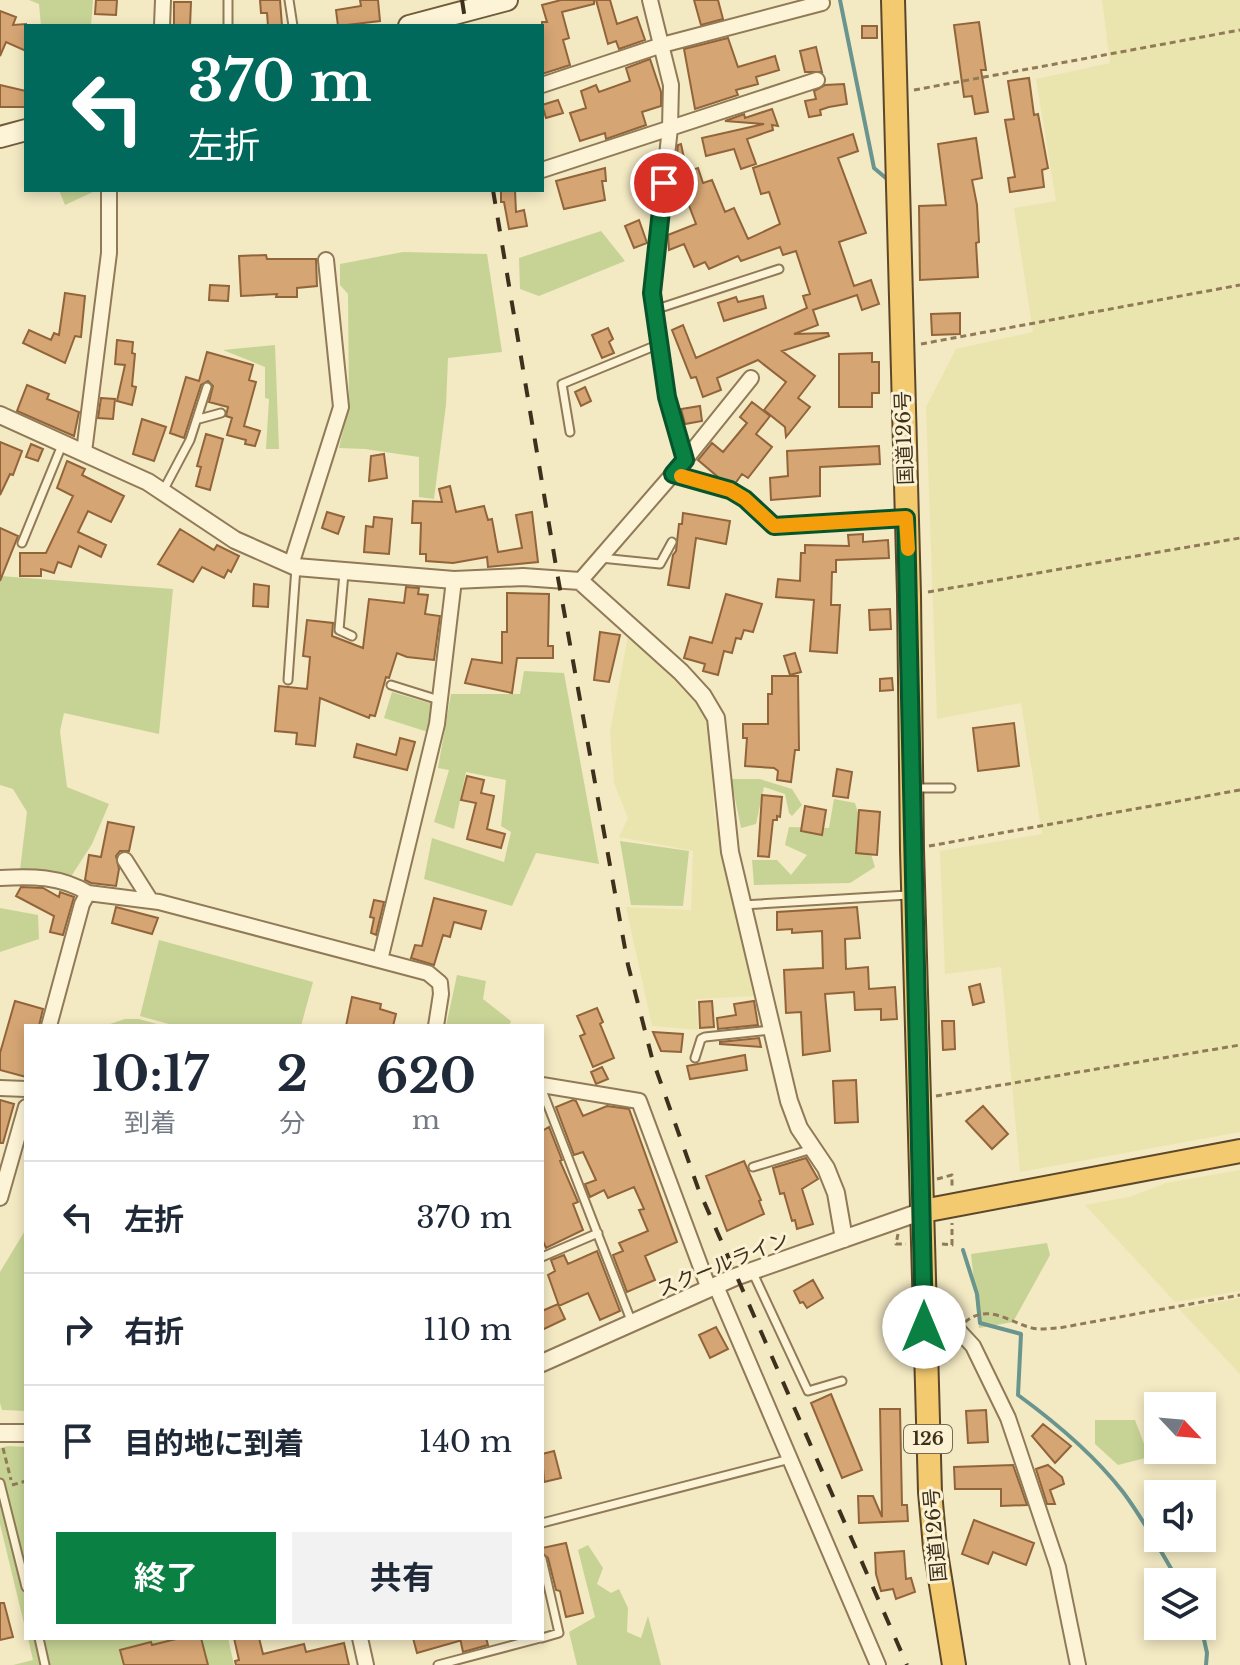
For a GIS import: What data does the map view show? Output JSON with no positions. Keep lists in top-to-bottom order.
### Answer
{
  "streets": {
    "highway": ["国道126号", "126"],
    "street": ["スクールライン"]
  },
  "crossings": [
    ["国道126号", "スクールライン"]
  ],
  "north": "bottom right",
  "page": {
    "turn": ["370 m", "左折"],
    "eta": [
      "10:17",
      "到着",
      "2",
      "分",
      "620",
      "m"
    ],
    "list": [
      {
        "name": "左折",
        "value": "370 m"
      },
      {
        "name": "右折",
        "value": "110 m"
      },
      {
        "name": "目的地に到着",
        "value": "140 m"
      }
    ],
    "buttons": ["終了", "共有"]
  }
}
